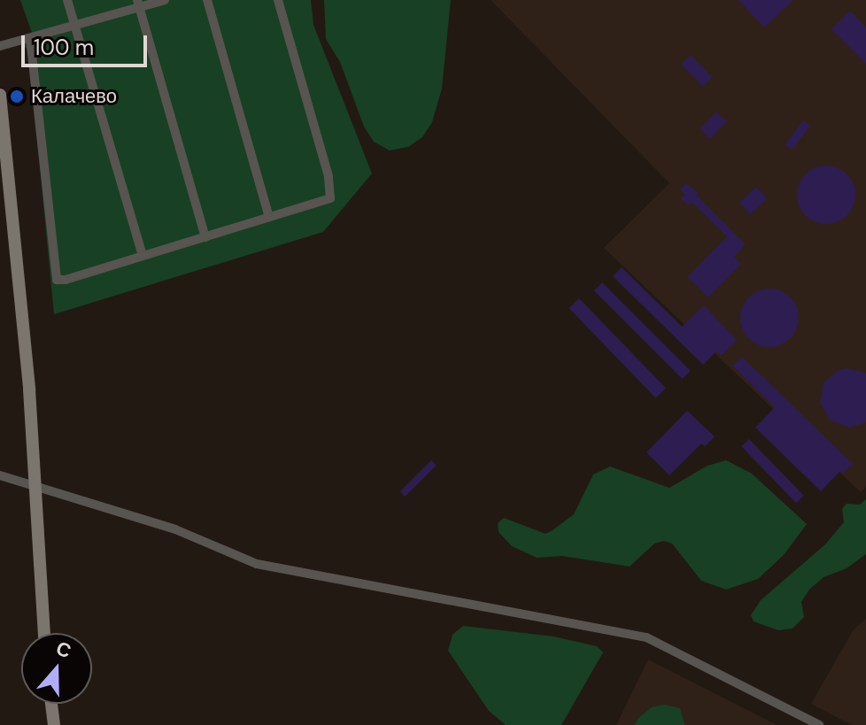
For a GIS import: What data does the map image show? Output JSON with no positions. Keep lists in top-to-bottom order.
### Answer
{
  "places": ["Калачево"],
  "scale_bar": "100 m",
  "north": "top"
}
